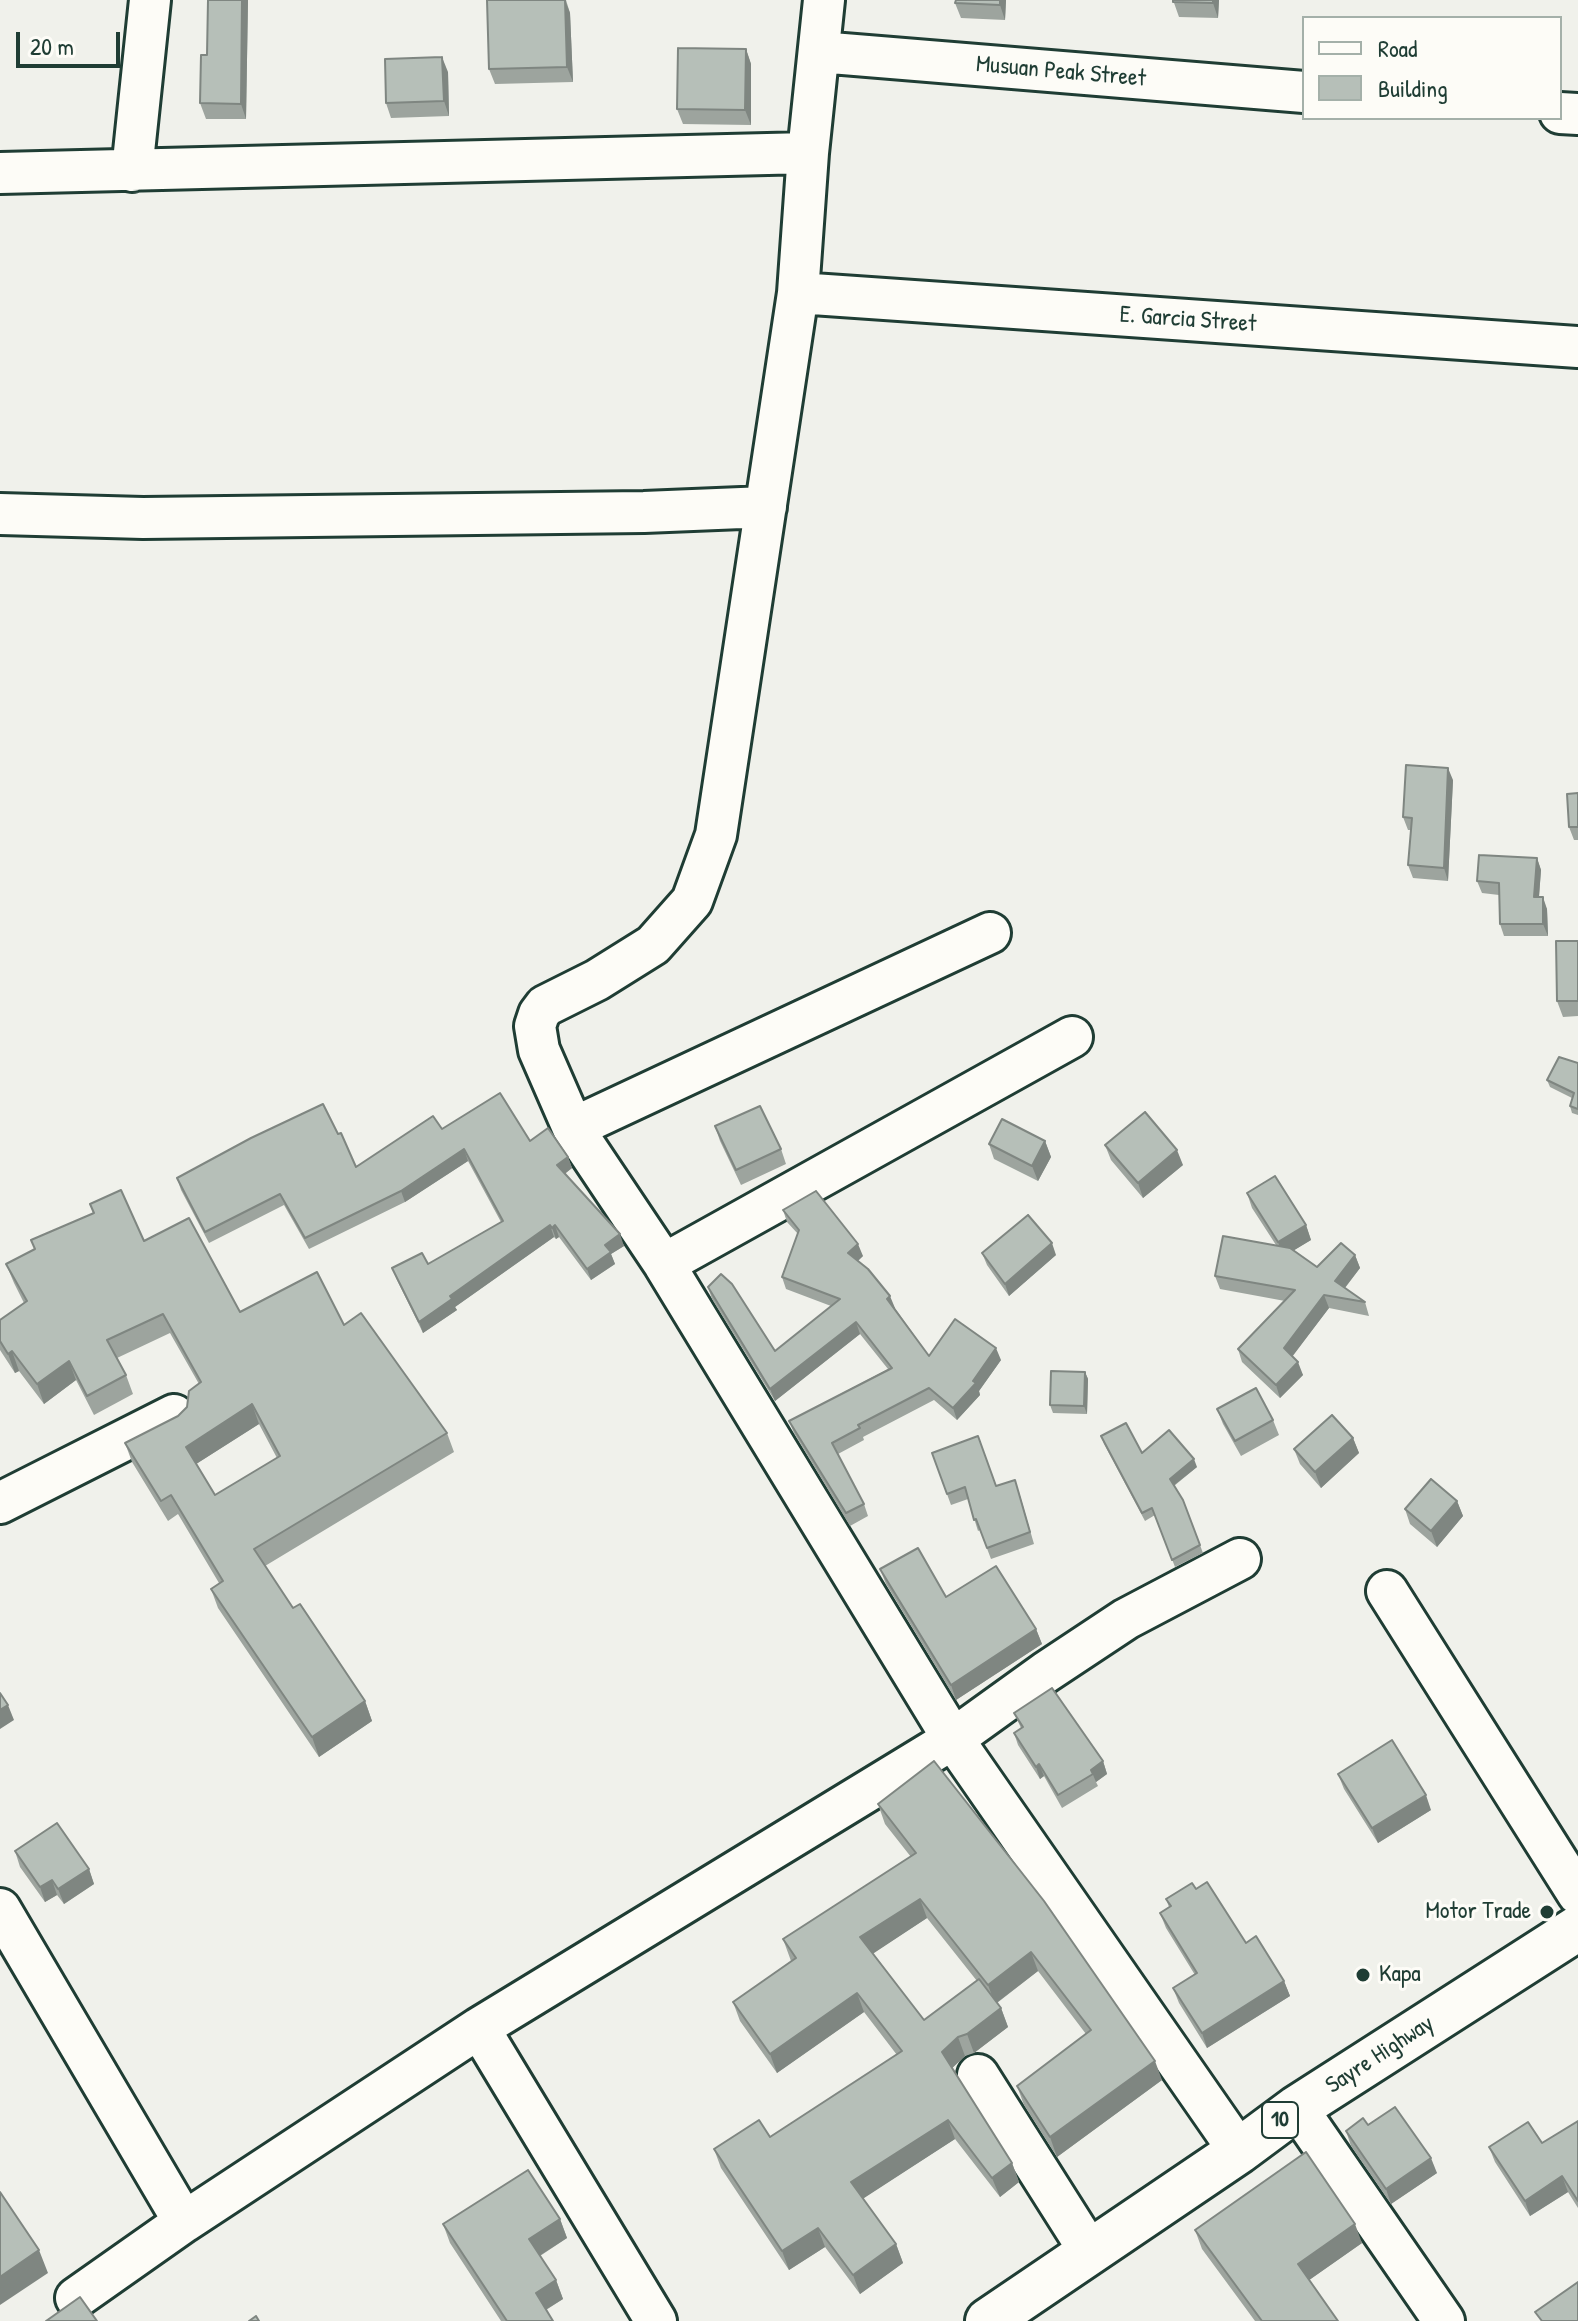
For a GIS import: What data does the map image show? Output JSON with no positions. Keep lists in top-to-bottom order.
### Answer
{
  "streets": {
    "highway": ["Sayre Highway", "10"],
    "street": ["Musuan Peak Street", "E. Garcia Street"]
  },
  "places": ["Motor Trade", "Kapa"],
  "legend": ["Road", "Building"],
  "scale_bar": "20 m"
}
